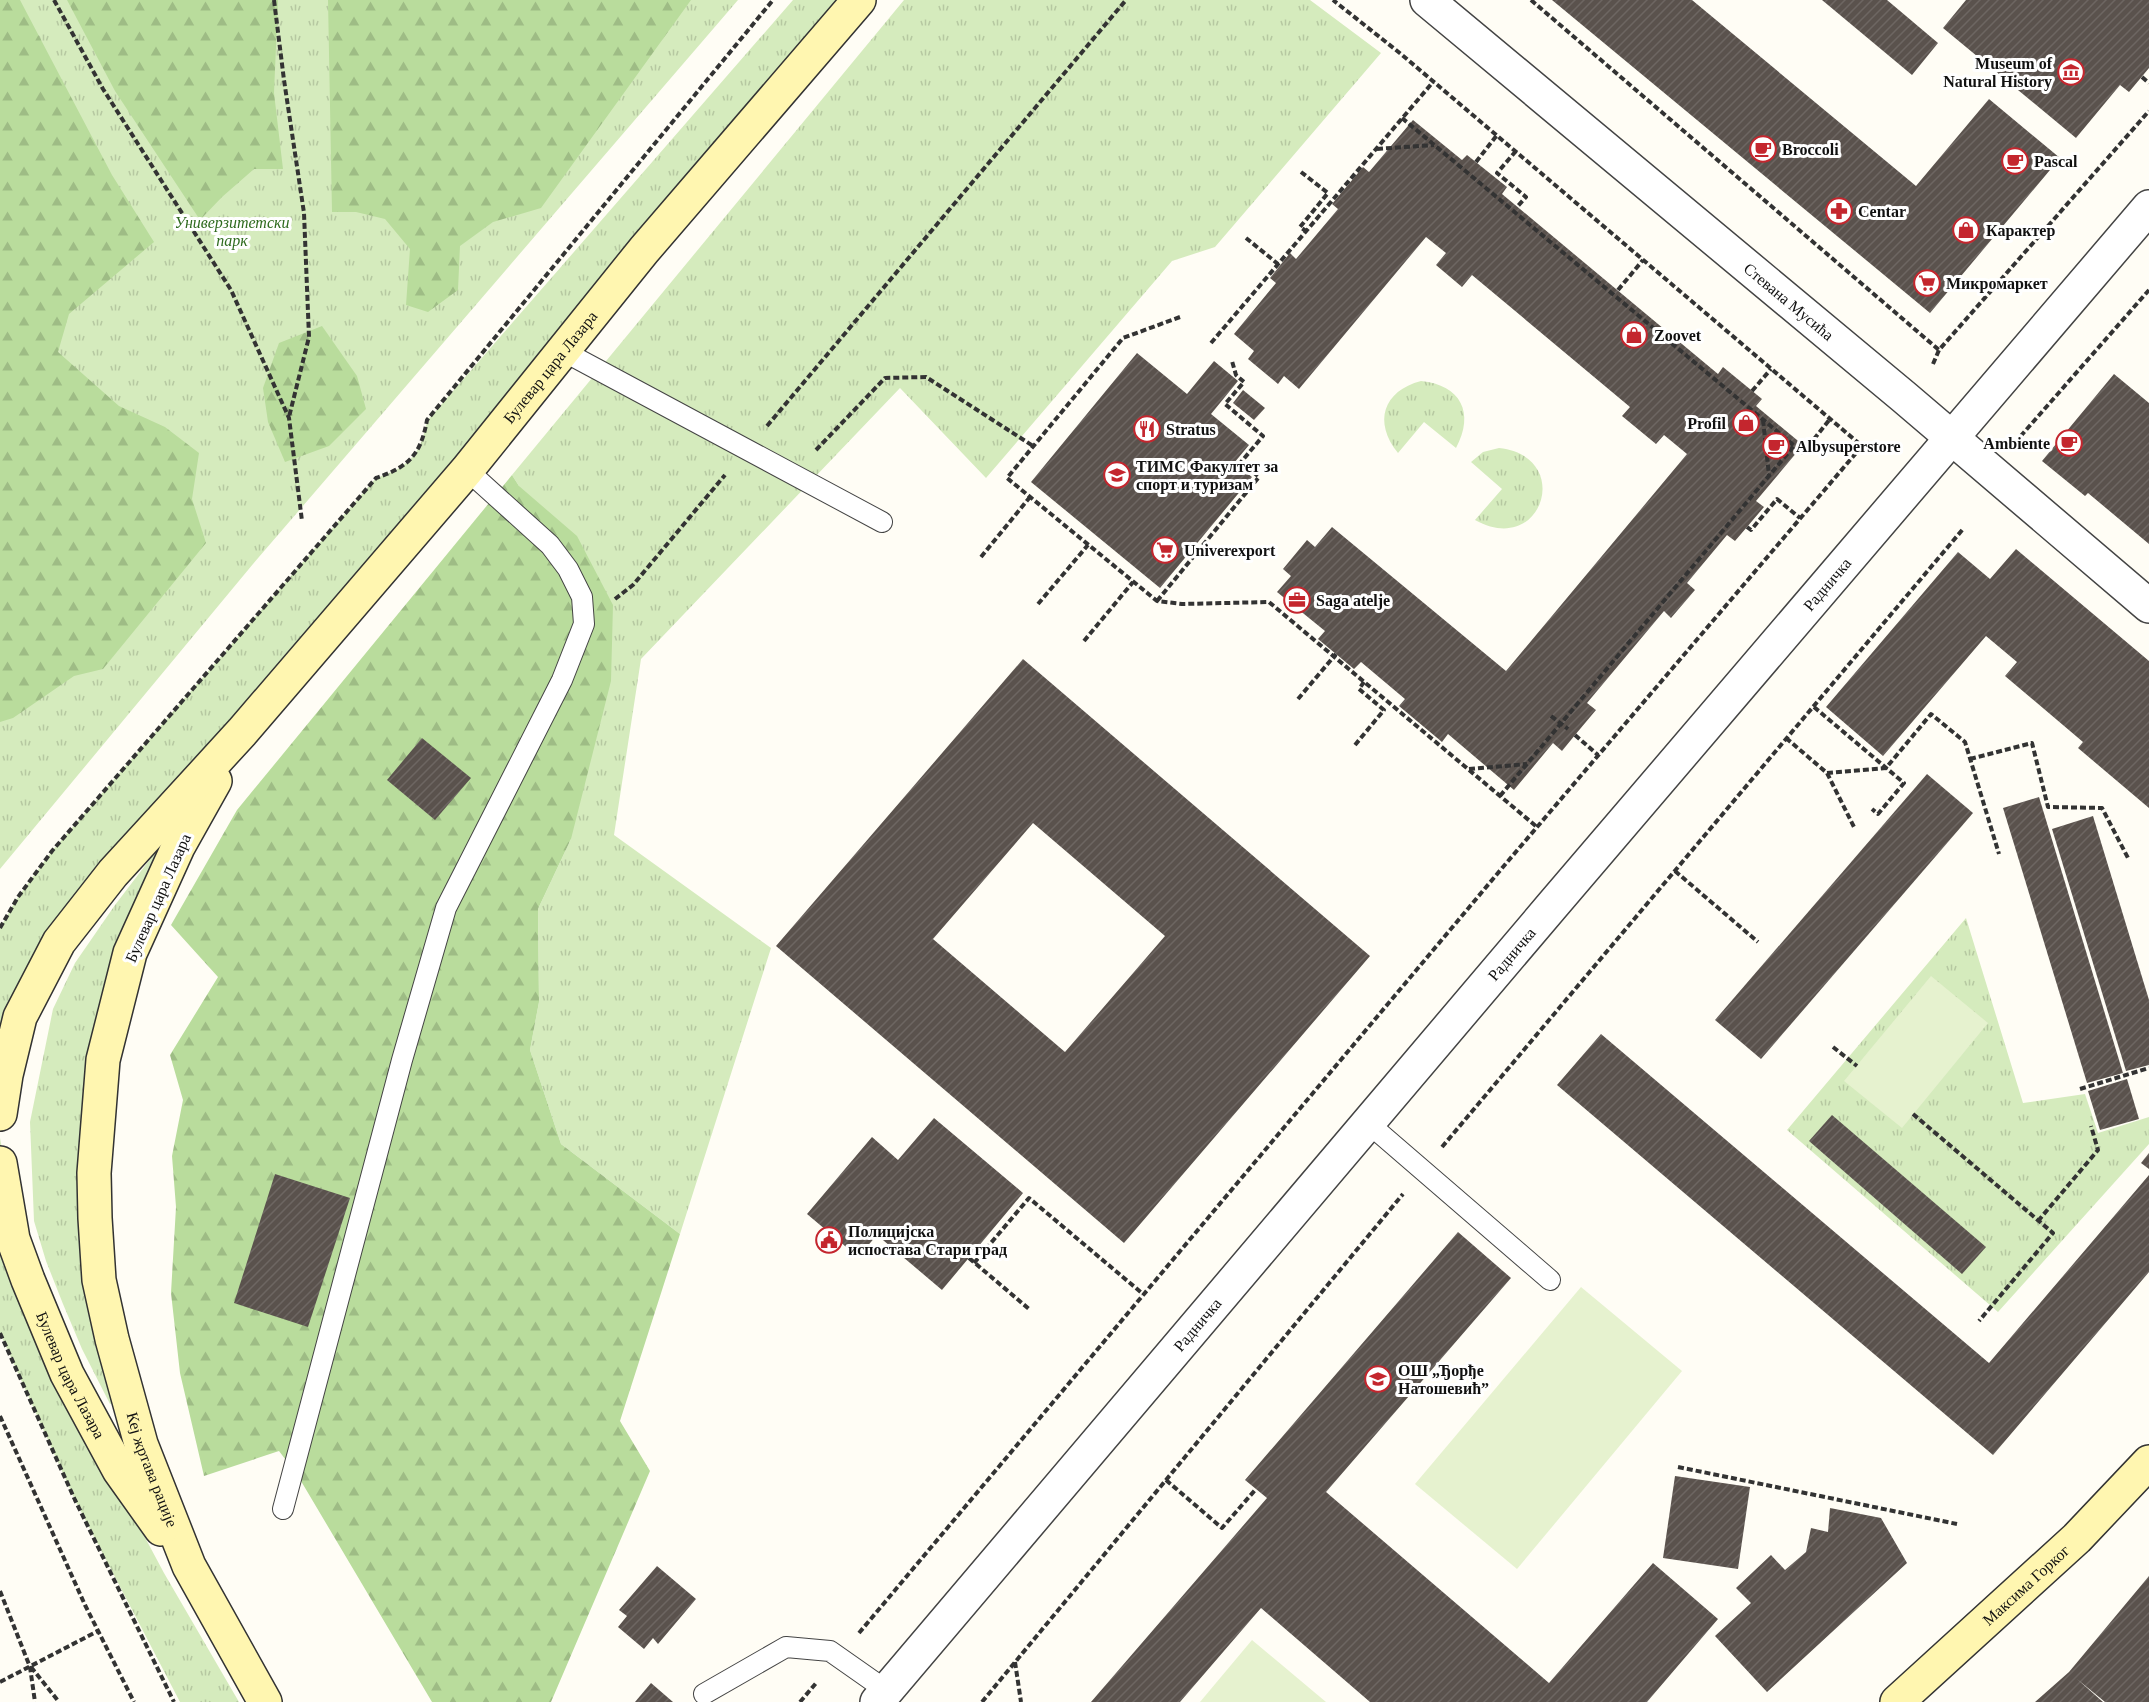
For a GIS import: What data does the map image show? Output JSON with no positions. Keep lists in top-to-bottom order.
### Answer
{
  "streets": {
    "main road": ["Булевар цара Лазара", "Кеј жртава рације", "Максима Горког"],
    "street": ["Стевана Мусића", "Радничка"]
  },
  "crossings": [
    ["Стевана Мусића", "Радничка"],
    ["Булевар цара Лазара", "Кеј жртава рације"]
  ],
  "parks": ["Универзитетски парк"],
  "places": {
    "museum": ["Museum of Natural History"],
    "cafe": [
      "Broccoli",
      "Pascal",
      "Ambiente",
      "Albysuperstore"
    ],
    "pharmacy": ["Centar"],
    "shop": ["Карактер", "Zoovet", "Profil"],
    "supermarket": ["Микромаркет", "Univerexport"],
    "restaurant": ["Stratus"],
    "school or university": ["ТИМС Факултет за спорт и туризам", "ОШ „Ђорђе Натошевић”"],
    "office": ["Saga atelje"],
    "public building": ["Полицијска испостава Стари град"]
  }
}
